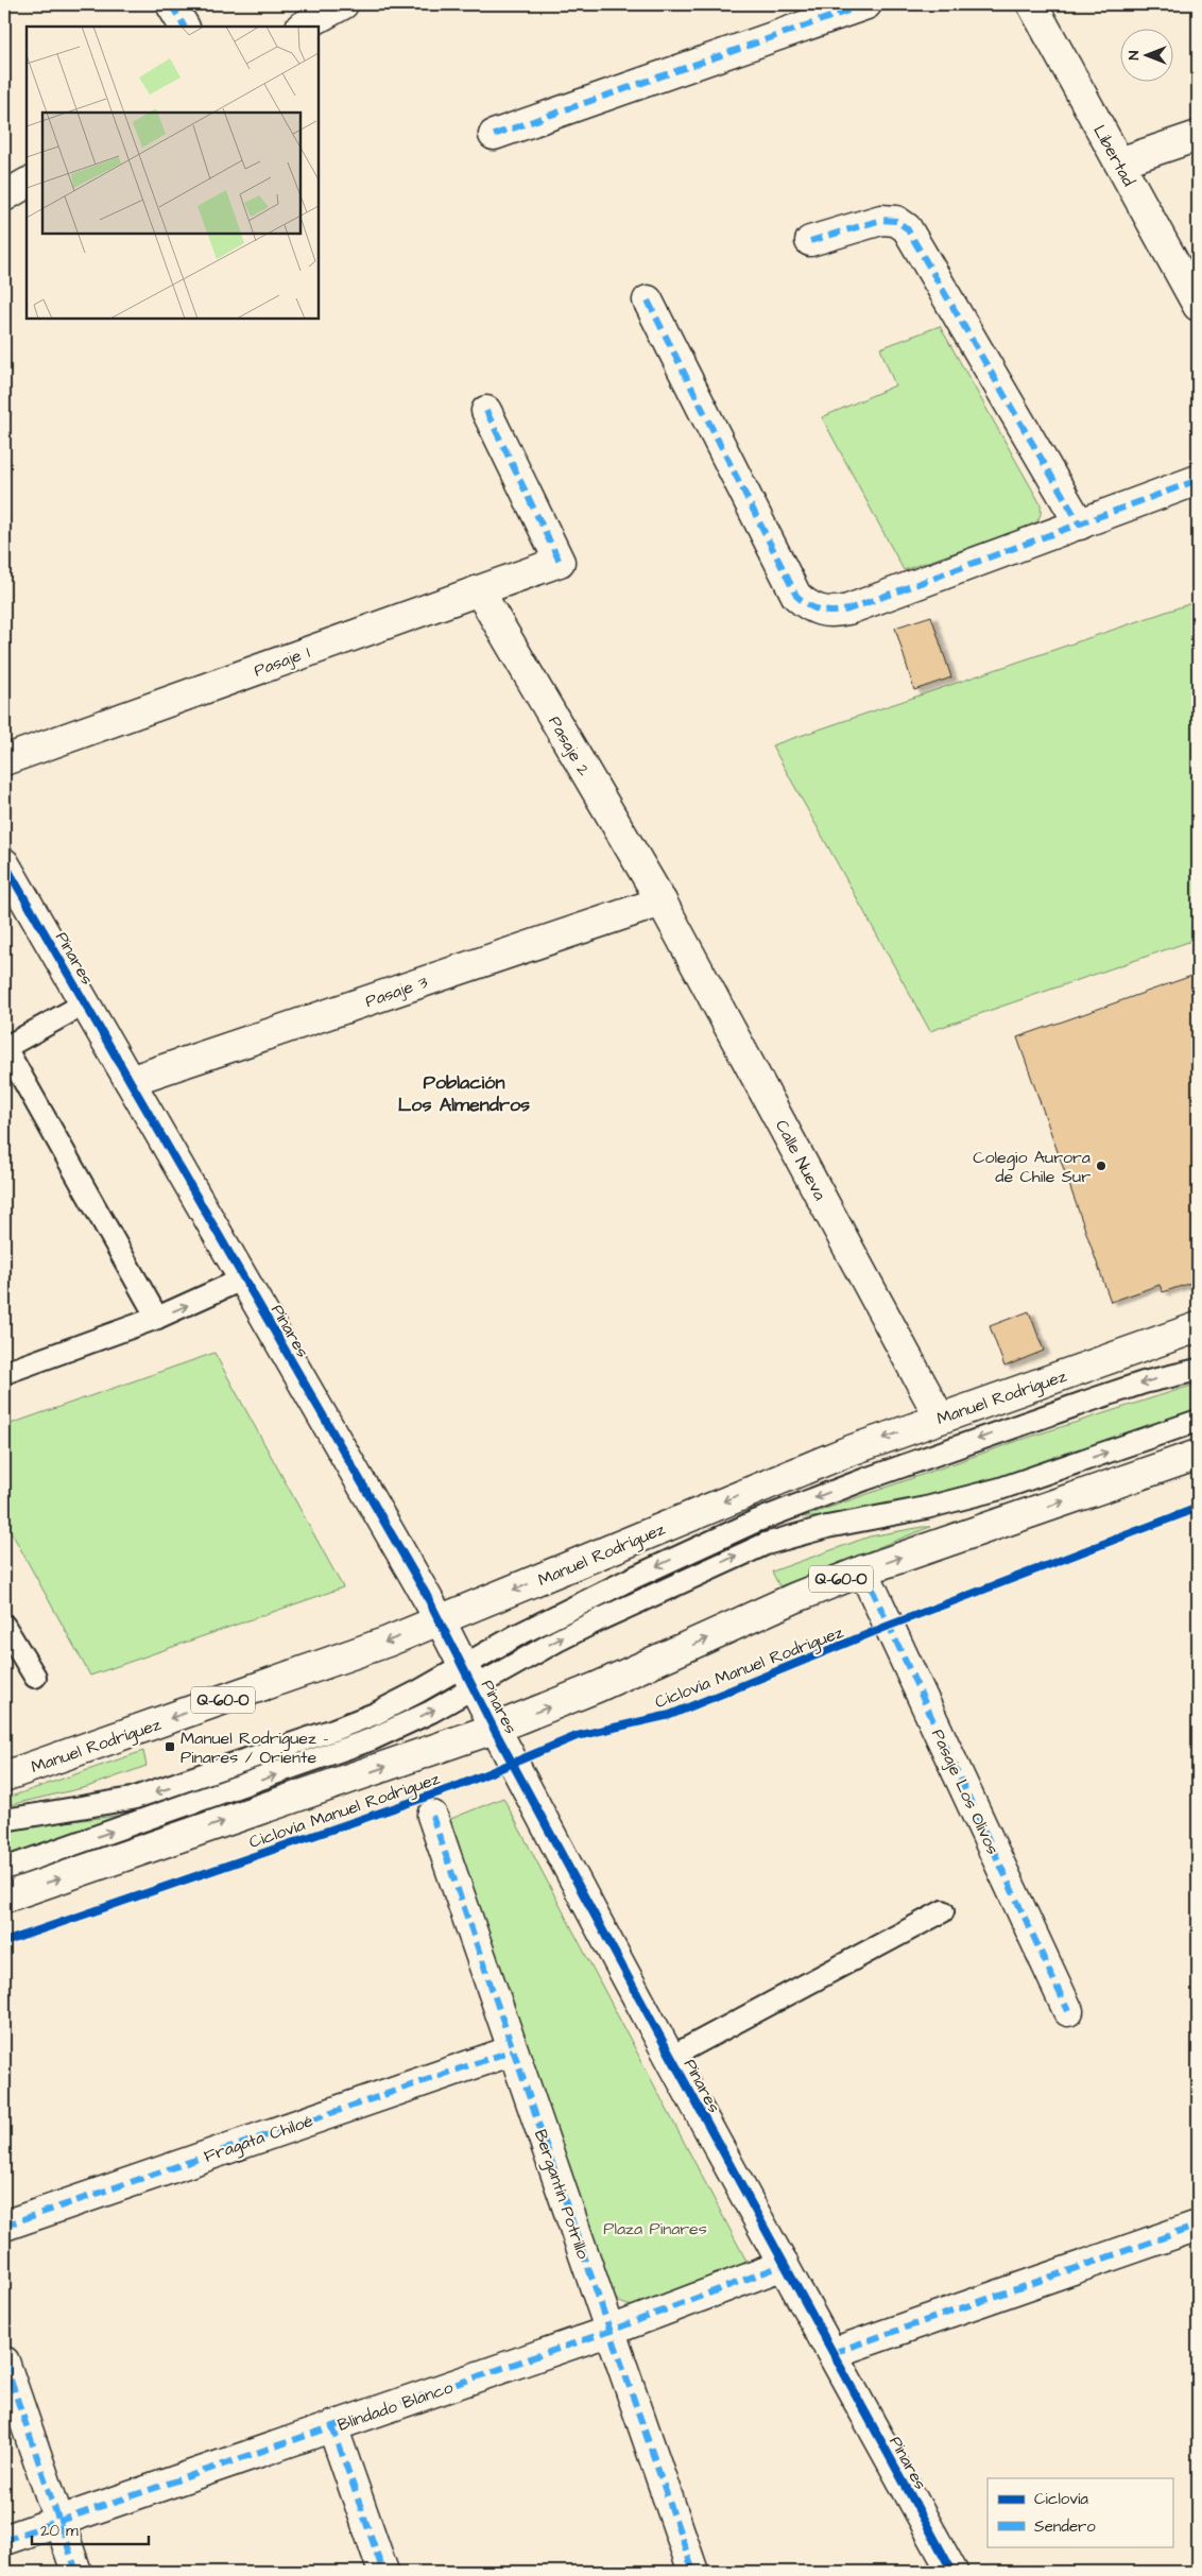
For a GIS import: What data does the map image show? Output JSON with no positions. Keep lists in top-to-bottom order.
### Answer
{
  "streets": {
    "street": [
      "Libertad",
      "Pasaje 1",
      "Pasaje 2",
      "Pinares",
      "Pasaje 3",
      "Calle Nueva",
      "Manuel Rodríguez",
      "Q-60-O",
      "Pasaje Los Olivos",
      "Fragata Chiloé",
      "Bergantín Potrillo",
      "Blindado Blanco"
    ],
    "cycle path": ["Ciclovía Manuel Rodriguez"]
  },
  "crossings": [
    ["Pasaje 1", "Pasaje 2"],
    ["Pasaje 2", "Pasaje 3"],
    ["Pasaje 2", "Calle Nueva"],
    ["Pinares", "Pasaje 3"],
    ["Pinares", "Manuel Rodríguez"],
    ["Pinares", "Q-60-O"],
    ["Pinares", "Blindado Blanco"],
    ["Pasaje 3", "Calle Nueva"],
    ["Calle Nueva", "Manuel Rodríguez"],
    ["Q-60-O", "Pasaje Los Olivos"],
    ["Fragata Chiloé", "Bergantín Potrillo"],
    ["Bergantín Potrillo", "Blindado Blanco"]
  ],
  "districts": ["Población Los Almendros"],
  "parks": ["Plaza Pinares"],
  "places": {
    "other": ["Colegio Aurora de Chile Sur"],
    "transit": ["Manuel Rodriguez - Pinares / Oriente"]
  },
  "legend": ["Ciclovía", "Sendero"],
  "scale_bar": "20 m",
  "north": "left"
}
